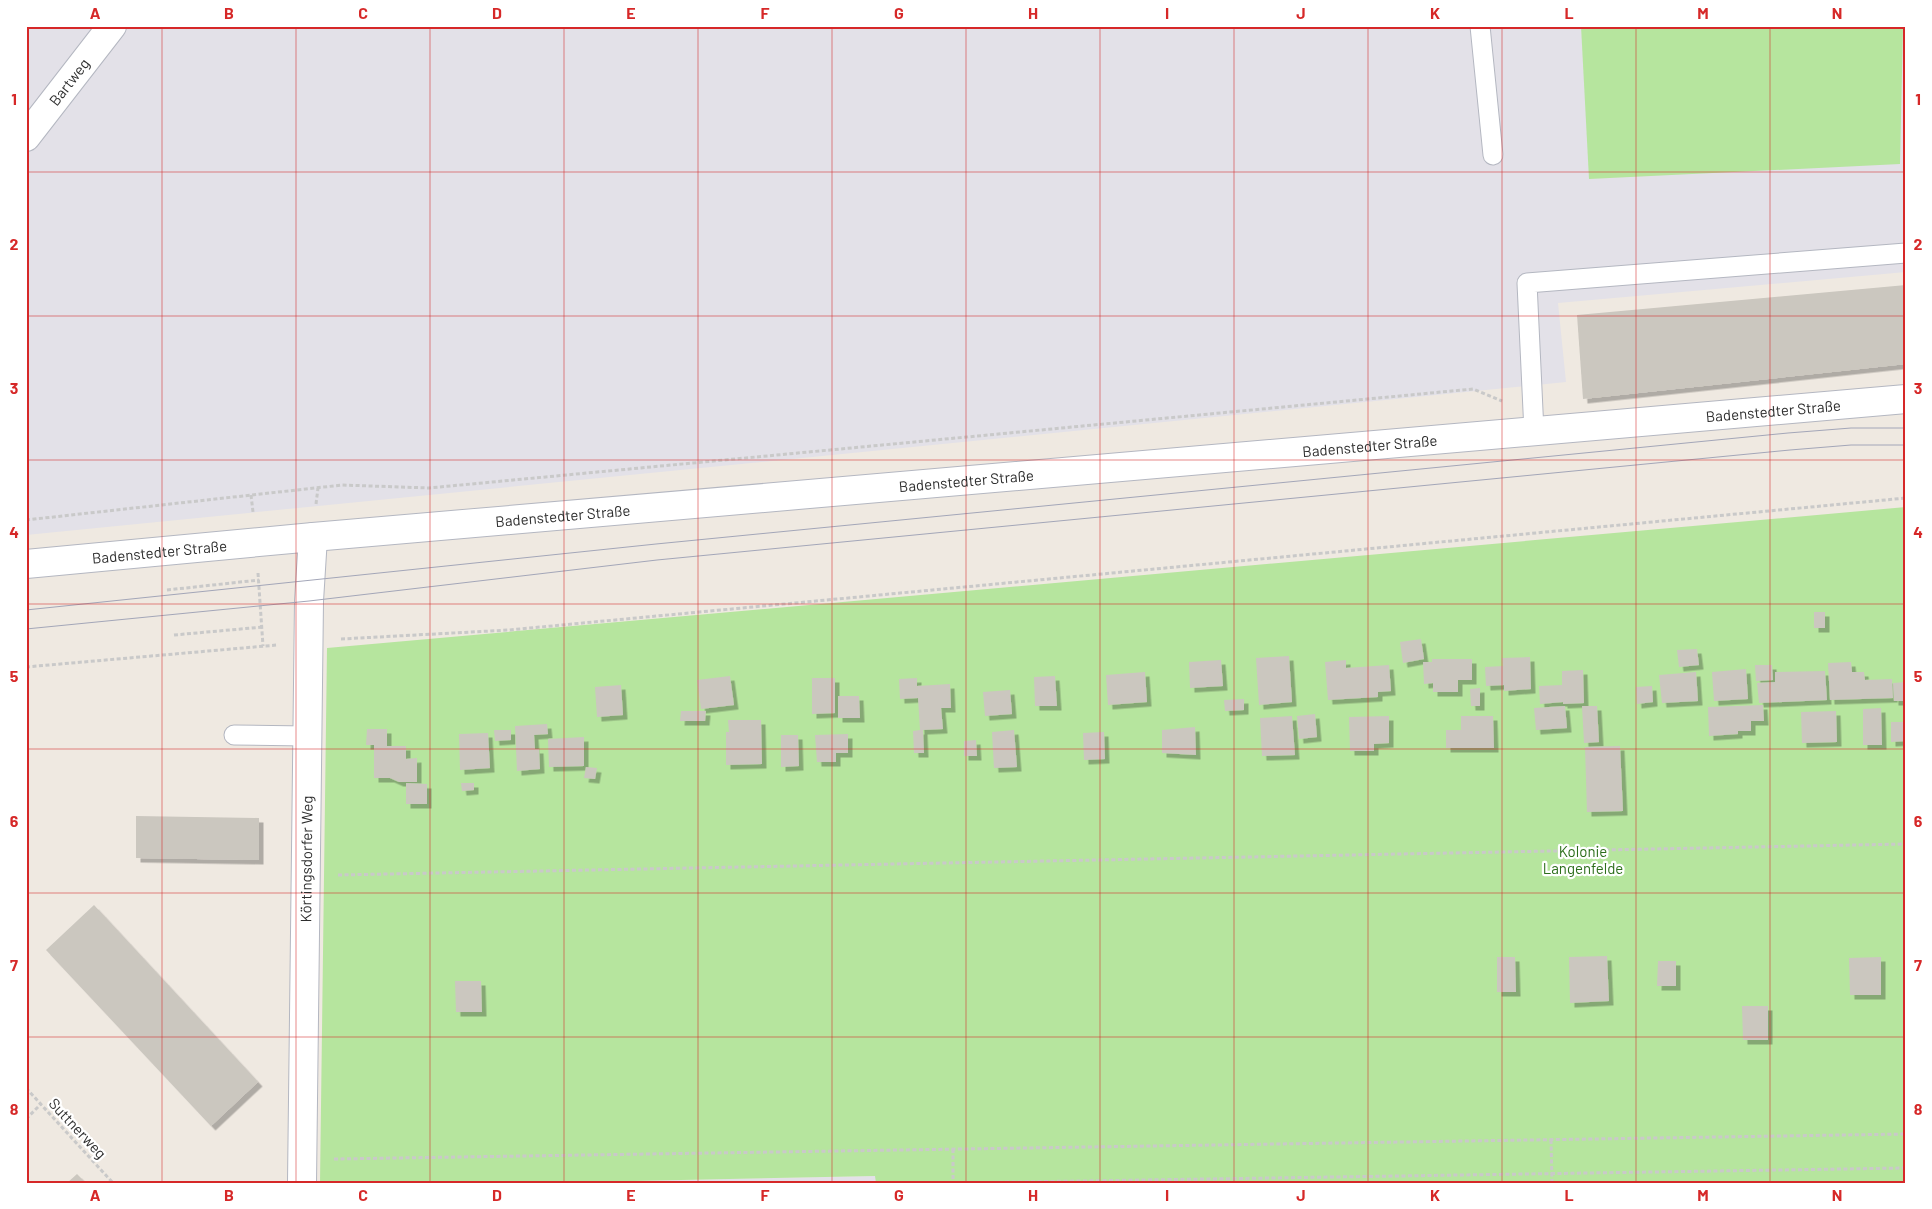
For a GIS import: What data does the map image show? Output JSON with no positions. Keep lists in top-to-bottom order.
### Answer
{
  "streets": {
    "street": ["Bartweg", "Badenstedter Straße", "Körtingsdorfer Weg"],
    "path": ["Suttnerweg"]
  },
  "crossings": [
    ["Badenstedter Straße", "Körtingsdorfer Weg"]
  ],
  "parks": ["Kolonie Langenfelde"],
  "grid": {
    "columns": [
      "A",
      "B",
      "C",
      "D",
      "E",
      "F",
      "G",
      "H",
      "I",
      "J",
      "K",
      "L",
      "M",
      "N"
    ],
    "rows": [
      "1",
      "2",
      "3",
      "4",
      "5",
      "6",
      "7",
      "8"
    ]
  }
}
